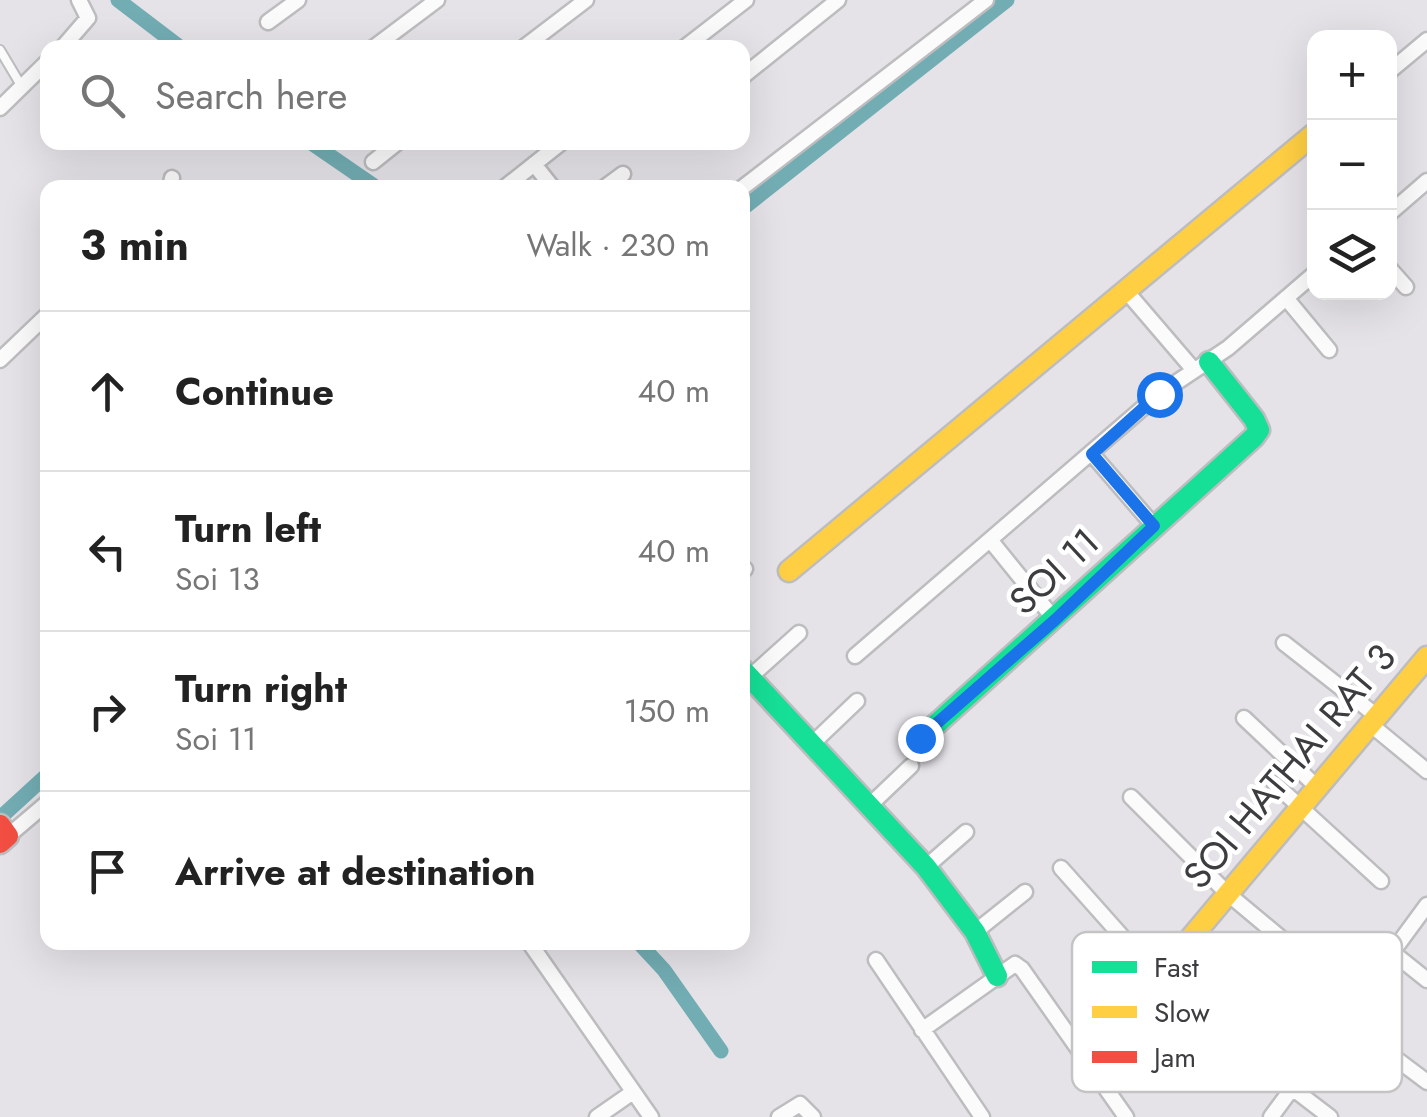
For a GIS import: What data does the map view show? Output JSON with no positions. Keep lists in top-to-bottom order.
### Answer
{
  "streets": {
    "street": ["SOI 11", "SOI HATHAI RAT 3"]
  },
  "legend": ["Fast", "Slow", "Jam"],
  "page": {
    "map_buttons": ["+", "−"],
    "search": "Search here",
    "heading": ["3 min", "Walk · 230 m"],
    "list": [
      ["Continue", "40 m"],
      ["Turn left", "Soi 13", "40 m"],
      ["Turn right", "Soi 11", "150 m"],
      "Arrive at destination"
    ]
  }
}
